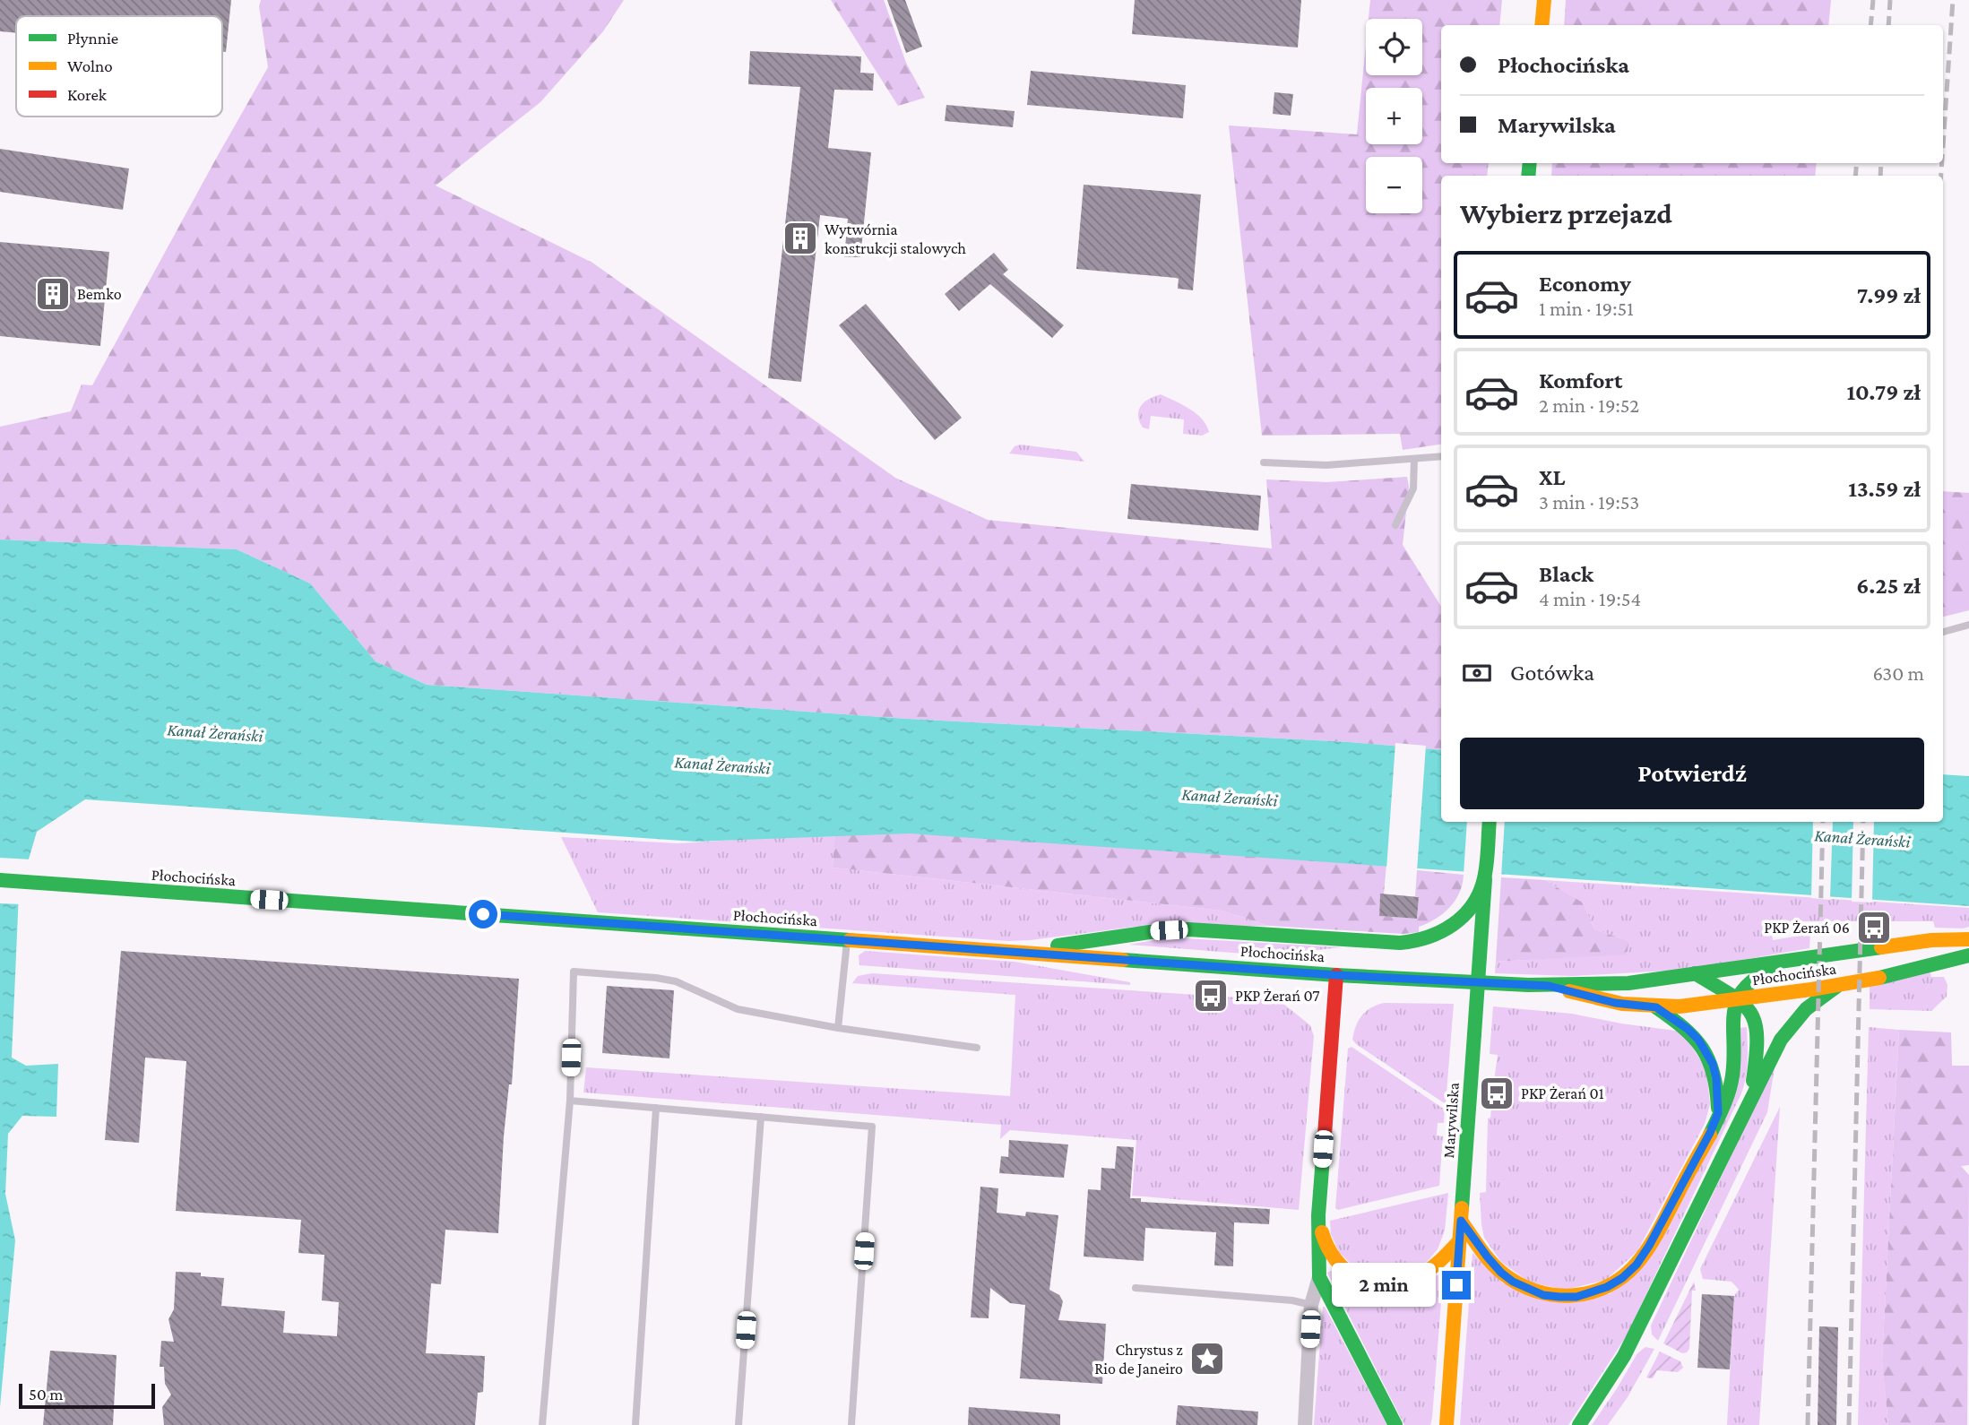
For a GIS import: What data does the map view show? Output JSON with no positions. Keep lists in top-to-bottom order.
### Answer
{
  "streets": {
    "main road": ["Płochocińska", "Marywilska"]
  },
  "water": ["Kanał Żerański"],
  "places": {
    "building": ["Wytwórnia konstrukcji stalowych", "Bemko"],
    "bus stop": ["PKP Żerań 06", "PKP Żerań 07", "PKP Żerań 01"],
    "place": ["Chrystus z Rio de Janeiro"]
  },
  "legend": ["Płynnie", "Wolno", "Korek"],
  "scale_bar": "50 m",
  "page": {
    "map_buttons": ["+", "−"],
    "banner": ["Płochocińska", "Marywilska"],
    "heading": "Wybierz przejazd",
    "list": [
      {
        "name": "Economy",
        "note": "1 min · 19:51",
        "value": "7.99 zł"
      },
      {
        "name": "Komfort",
        "note": "2 min · 19:52",
        "value": "10.79 zł"
      },
      {
        "name": "XL",
        "note": "3 min · 19:53",
        "value": "13.59 zł"
      },
      {
        "name": "Black",
        "note": "4 min · 19:54",
        "value": "6.25 zł"
      }
    ],
    "pay": ["Gotówka", "630 m"],
    "buttons": "Potwierdź",
    "bubble": "2 min",
    "scale": "50 m"
  }
}
